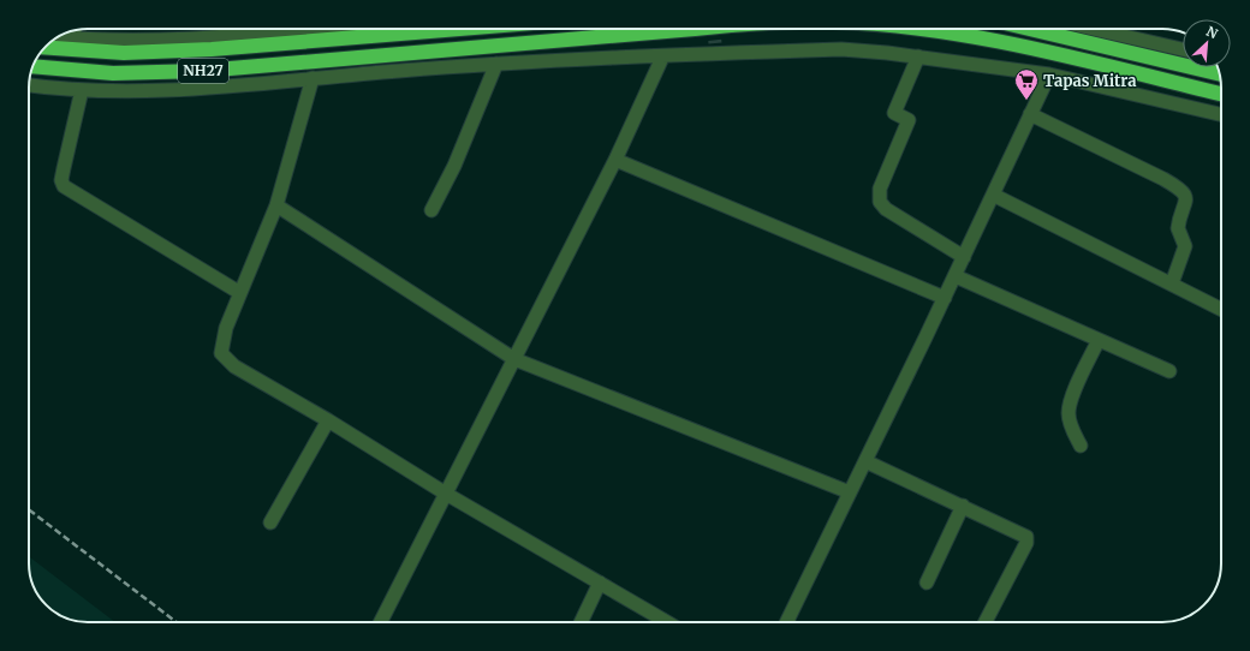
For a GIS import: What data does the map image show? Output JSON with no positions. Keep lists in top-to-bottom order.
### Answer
{
  "streets": {
    "highway": ["NH27"]
  },
  "places": {
    "supermarket": ["Tapas Mitra"]
  },
  "north": "top right"
}
